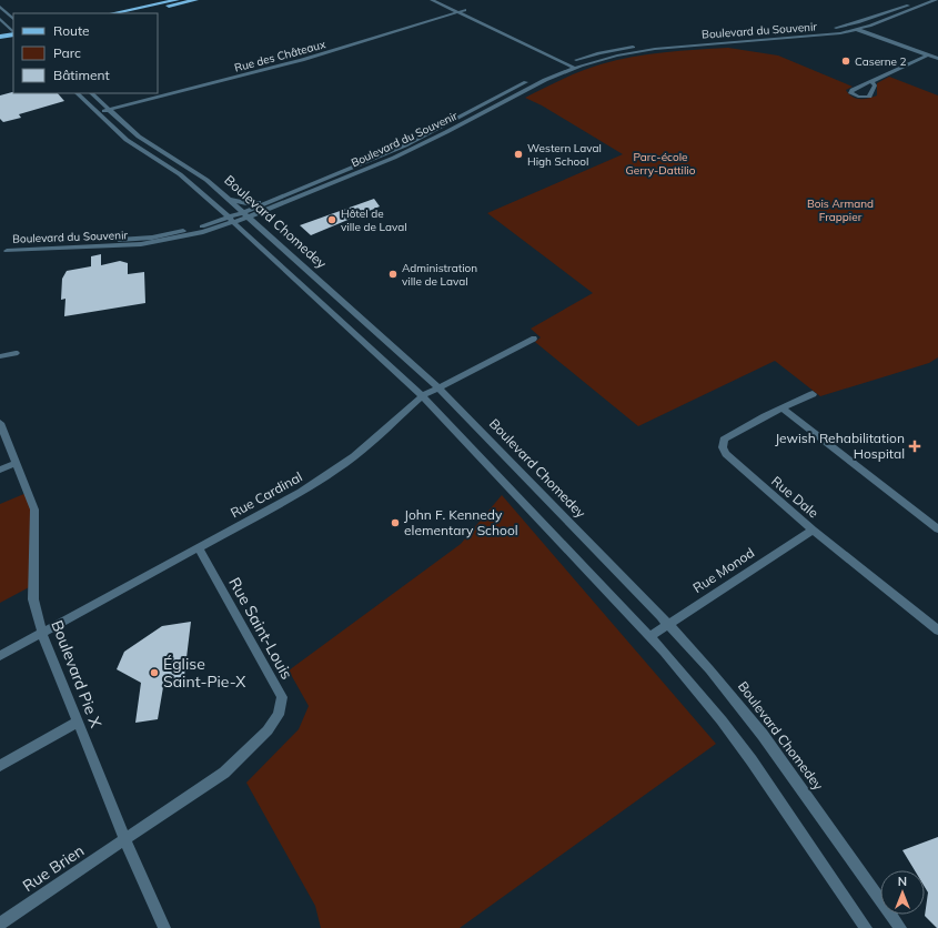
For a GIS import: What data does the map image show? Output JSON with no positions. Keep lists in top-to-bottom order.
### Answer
{
  "streets": {
    "street": [
      "Boulevard du Souvenir",
      "Rue des Châteaux",
      "Boulevard Chomedey",
      "Rue Cardinal",
      "Rue Dale",
      "Rue Monod",
      "Rue Saint-Louis",
      "Boulevard Pie X",
      "Rue Brien"
    ]
  },
  "crossings": [
    ["Boulevard du Souvenir", "Boulevard Chomedey"],
    ["Rue des Châteaux", "Boulevard Chomedey"],
    ["Boulevard Chomedey", "Rue Cardinal"],
    ["Boulevard Chomedey", "Rue Monod"],
    ["Rue Cardinal", "Rue Saint-Louis"],
    ["Rue Cardinal", "Boulevard Pie X"],
    ["Rue Dale", "Rue Monod"],
    ["Rue Saint-Louis", "Boulevard Pie X"],
    ["Rue Saint-Louis", "Rue Brien"],
    ["Boulevard Pie X", "Rue Brien"]
  ],
  "parks": ["Parc-école Gerry-Dattilio", "Bois Armand Frappier"],
  "places": {
    "other": [
      "Caserne 2",
      "Western Laval High School",
      "Hôtel de ville de Laval",
      "Administration ville de Laval",
      "John F. Kennedy elementary School",
      "Église Saint-Pie-X"
    ],
    "health": ["Jewish Rehabilitation Hospital"]
  },
  "legend": ["Route", "Parc", "Bâtiment"],
  "north": "top"
}
